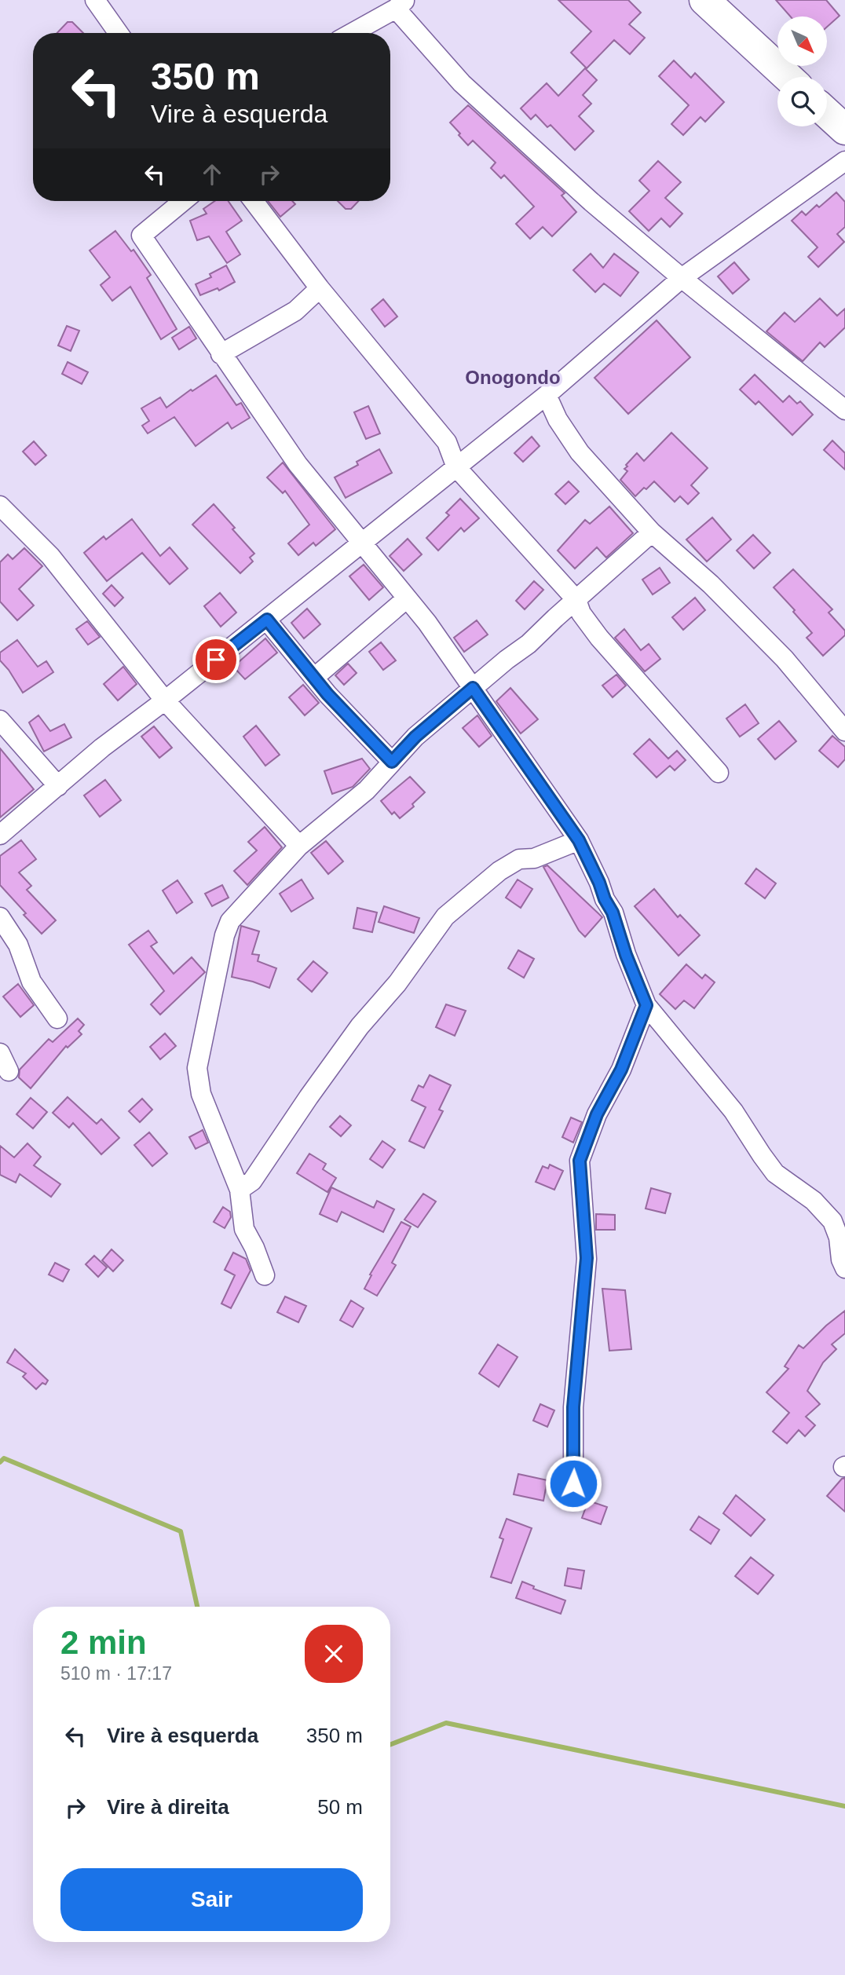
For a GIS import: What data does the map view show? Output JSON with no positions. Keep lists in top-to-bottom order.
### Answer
{
  "districts": ["Onogondo"],
  "north": "bottom right",
  "page": {
    "turn": ["350 m", "Vire à esquerda"],
    "heading": ["2 min", "510 m · 17:17"],
    "list": [
      {
        "name": "Vire à esquerda",
        "value": "350 m"
      },
      {
        "name": "Vire à direita",
        "value": "50 m"
      }
    ],
    "buttons": "Sair"
  }
}
